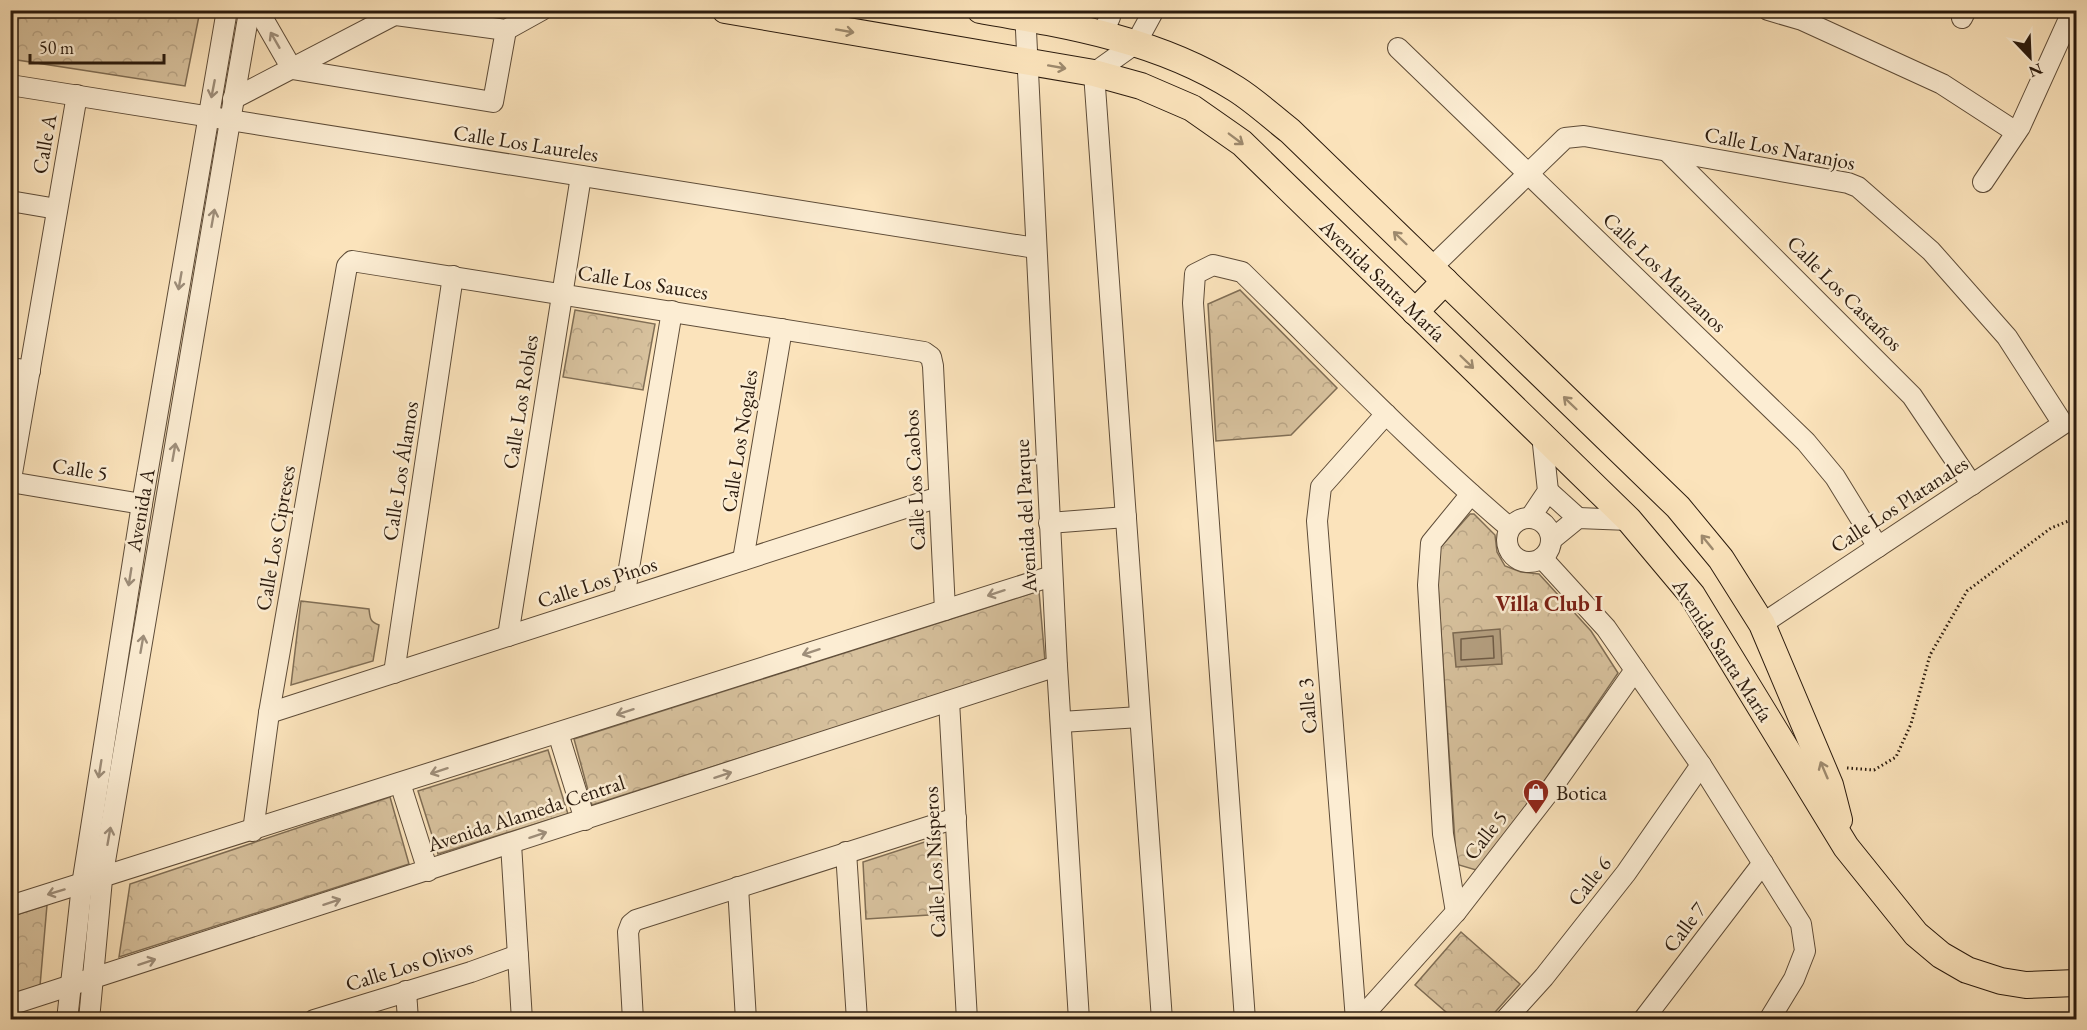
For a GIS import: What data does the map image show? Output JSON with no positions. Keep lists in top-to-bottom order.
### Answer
{
  "streets": {
    "main road": ["Avenida Santa María"],
    "street": [
      "Calle Los Laureles",
      "Calle A",
      "Calle Los Naranjos",
      "Calle Los Manzanos",
      "Calle Los Sauces",
      "Calle Los Castaños",
      "Calle Los Robles",
      "Calle Los Nogales",
      "Calle 5",
      "Calle Los Álamos",
      "Calle Los Caobos",
      "Calle Los Platanales",
      "Avenida A",
      "Avenida del Parque",
      "Calle Los Cipreses",
      "Calle Los Pinos",
      "Calle 3",
      "Avenida Alameda Central",
      "Calle Los Nísperos",
      "Calle 6",
      "Calle 7",
      "Calle Los Olivos"
    ]
  },
  "crossings": [
    ["Calle Los Laureles", "Calle A"],
    ["Calle Los Laureles", "Calle Los Robles"],
    ["Calle Los Laureles", "Avenida A"],
    ["Calle Los Laureles", "Avenida del Parque"],
    ["Calle A", "Calle 5"],
    ["Calle Los Naranjos", "Calle Los Manzanos"],
    ["Calle Los Naranjos", "Avenida Santa María"],
    ["Calle Los Naranjos", "Calle Los Castaños"],
    ["Calle Los Naranjos", "Calle Los Platanales"],
    ["Calle Los Manzanos", "Calle Los Platanales"],
    ["Avenida Santa María", "Calle Los Platanales"],
    ["Avenida Santa María", "Avenida del Parque"],
    ["Calle Los Sauces", "Calle Los Robles"],
    ["Calle Los Sauces", "Calle Los Nogales"],
    ["Calle Los Sauces", "Calle Los Álamos"],
    ["Calle Los Sauces", "Calle Los Caobos"],
    ["Calle Los Sauces", "Calle Los Cipreses"],
    ["Calle Los Castaños", "Calle Los Platanales"],
    ["Calle Los Robles", "Calle Los Pinos"],
    ["Calle Los Nogales", "Calle Los Pinos"],
    ["Calle 5", "Avenida A"],
    ["Calle 5", "Calle 3"],
    ["Calle Los Álamos", "Calle Los Pinos"],
    ["Calle Los Caobos", "Calle Los Pinos"],
    ["Avenida A", "Avenida Alameda Central"],
    ["Avenida del Parque", "Avenida Alameda Central"],
    ["Calle Los Cipreses", "Calle Los Pinos"],
    ["Avenida Alameda Central", "Calle Los Nísperos"]
  ],
  "districts": ["Villa Club I"],
  "places": {
    "shop": ["Botica"]
  },
  "scale_bar": "50 m",
  "north": "bottom right"
}
